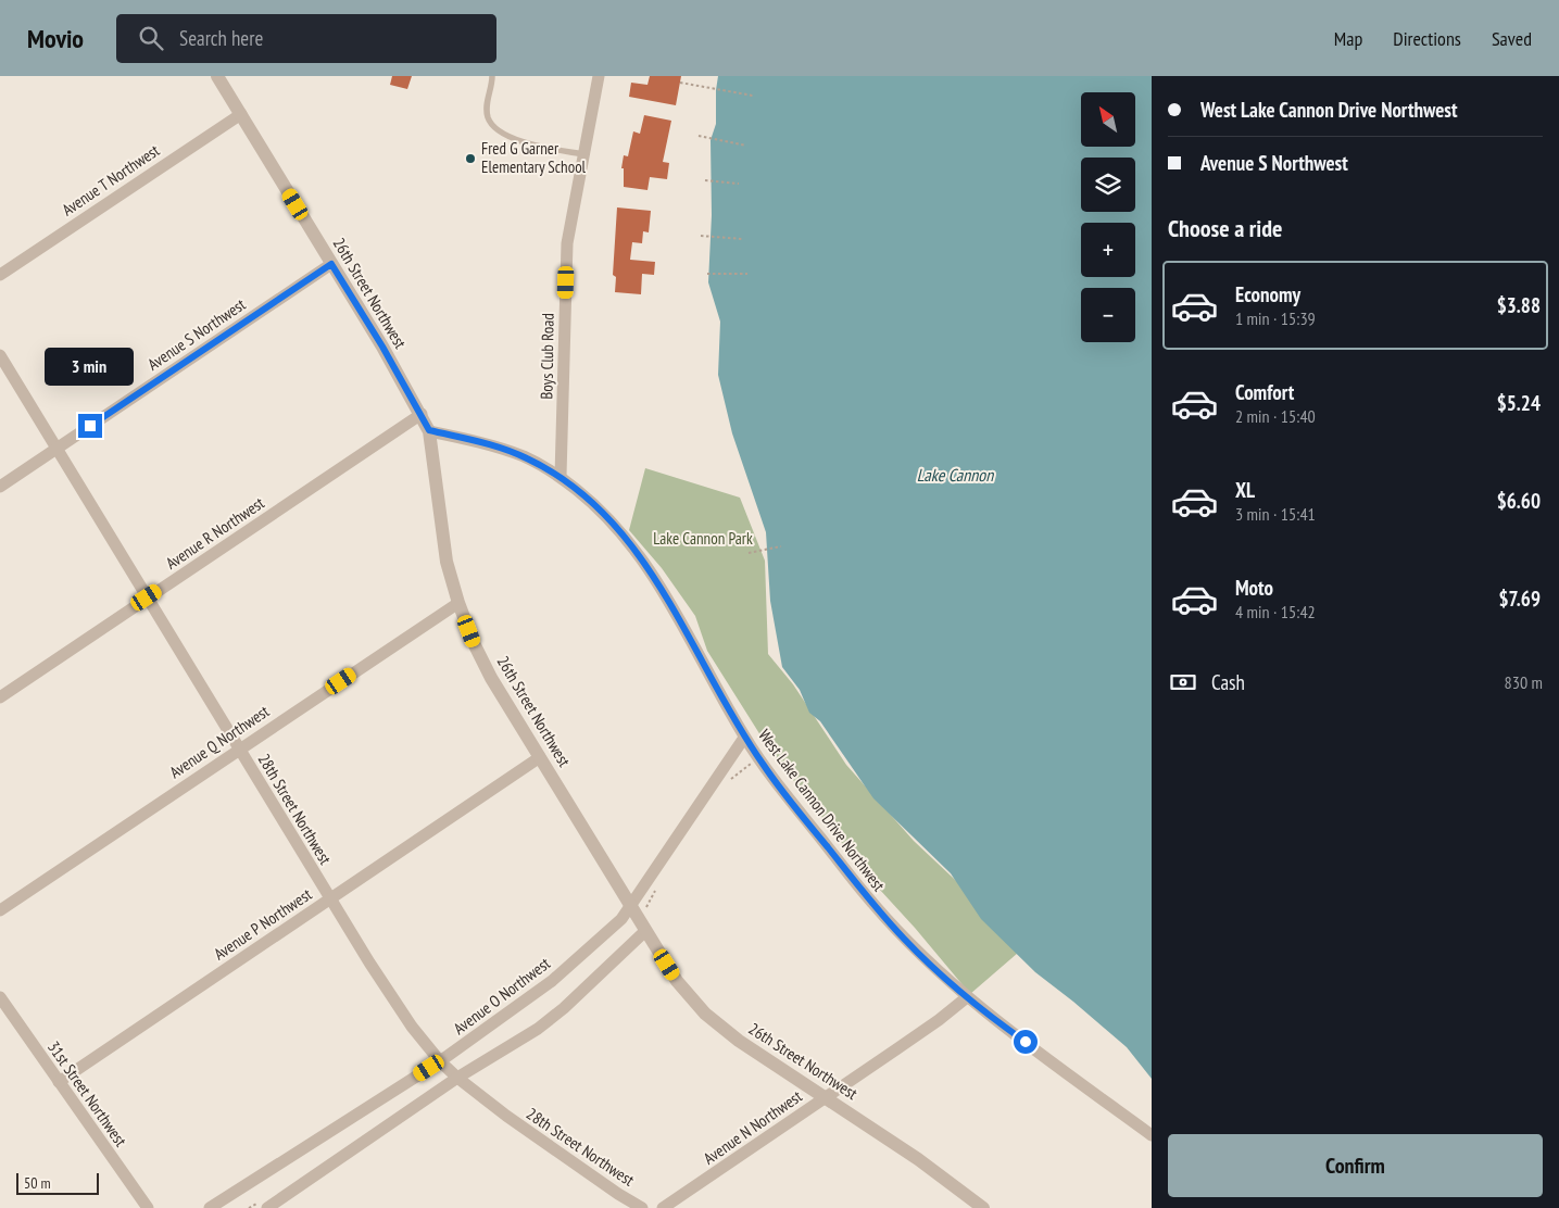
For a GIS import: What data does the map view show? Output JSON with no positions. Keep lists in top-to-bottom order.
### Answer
{
  "streets": {
    "street": [
      "Avenue T Northwest",
      "26th Street Northwest",
      "Avenue S Northwest",
      "Boys Club Road",
      "Avenue R Northwest",
      "Avenue Q Northwest",
      "28th Street Northwest",
      "West Lake Cannon Drive Northwest",
      "Avenue P Northwest",
      "Avenue O Northwest",
      "31st Street Northwest",
      "Avenue N Northwest"
    ]
  },
  "crossings": [
    ["Avenue T Northwest", "26th Street Northwest"],
    ["26th Street Northwest", "Avenue S Northwest"],
    ["26th Street Northwest", "Avenue R Northwest"],
    ["26th Street Northwest", "Avenue Q Northwest"],
    ["26th Street Northwest", "West Lake Cannon Drive Northwest"],
    ["26th Street Northwest", "Avenue P Northwest"],
    ["26th Street Northwest", "Avenue O Northwest"],
    ["26th Street Northwest", "Avenue N Northwest"],
    ["Avenue S Northwest", "28th Street Northwest"],
    ["Boys Club Road", "West Lake Cannon Drive Northwest"],
    ["Avenue R Northwest", "28th Street Northwest"],
    ["Avenue Q Northwest", "28th Street Northwest"],
    ["28th Street Northwest", "Avenue P Northwest"],
    ["28th Street Northwest", "Avenue O Northwest"],
    ["West Lake Cannon Drive Northwest", "Avenue O Northwest"],
    ["West Lake Cannon Drive Northwest", "Avenue N Northwest"],
    ["Avenue P Northwest", "31st Street Northwest"]
  ],
  "water": ["Lake Cannon"],
  "parks": ["Lake Cannon Park"],
  "places": ["Fred G Garner Elementary School"],
  "scale_bar": "50 m",
  "north": "top left",
  "page": {
    "header": "Movio",
    "search": "Search here",
    "nav": ["Map", "Directions", "Saved"],
    "banner": ["West Lake Cannon Drive Northwest", "Avenue S Northwest"],
    "map_buttons": ["+", "−"],
    "heading": "Choose a ride",
    "list": [
      {
        "name": "Economy",
        "note": "1 min · 15:39",
        "value": "$3.88"
      },
      {
        "name": "Comfort",
        "note": "2 min · 15:40",
        "value": "$5.24"
      },
      {
        "name": "XL",
        "note": "3 min · 15:41",
        "value": "$6.60"
      },
      {
        "name": "Moto",
        "note": "4 min · 15:42",
        "value": "$7.69"
      }
    ],
    "bubble": "3 min",
    "pay": ["Cash", "830 m"],
    "buttons": "Confirm",
    "scale": "50 m"
  }
}
